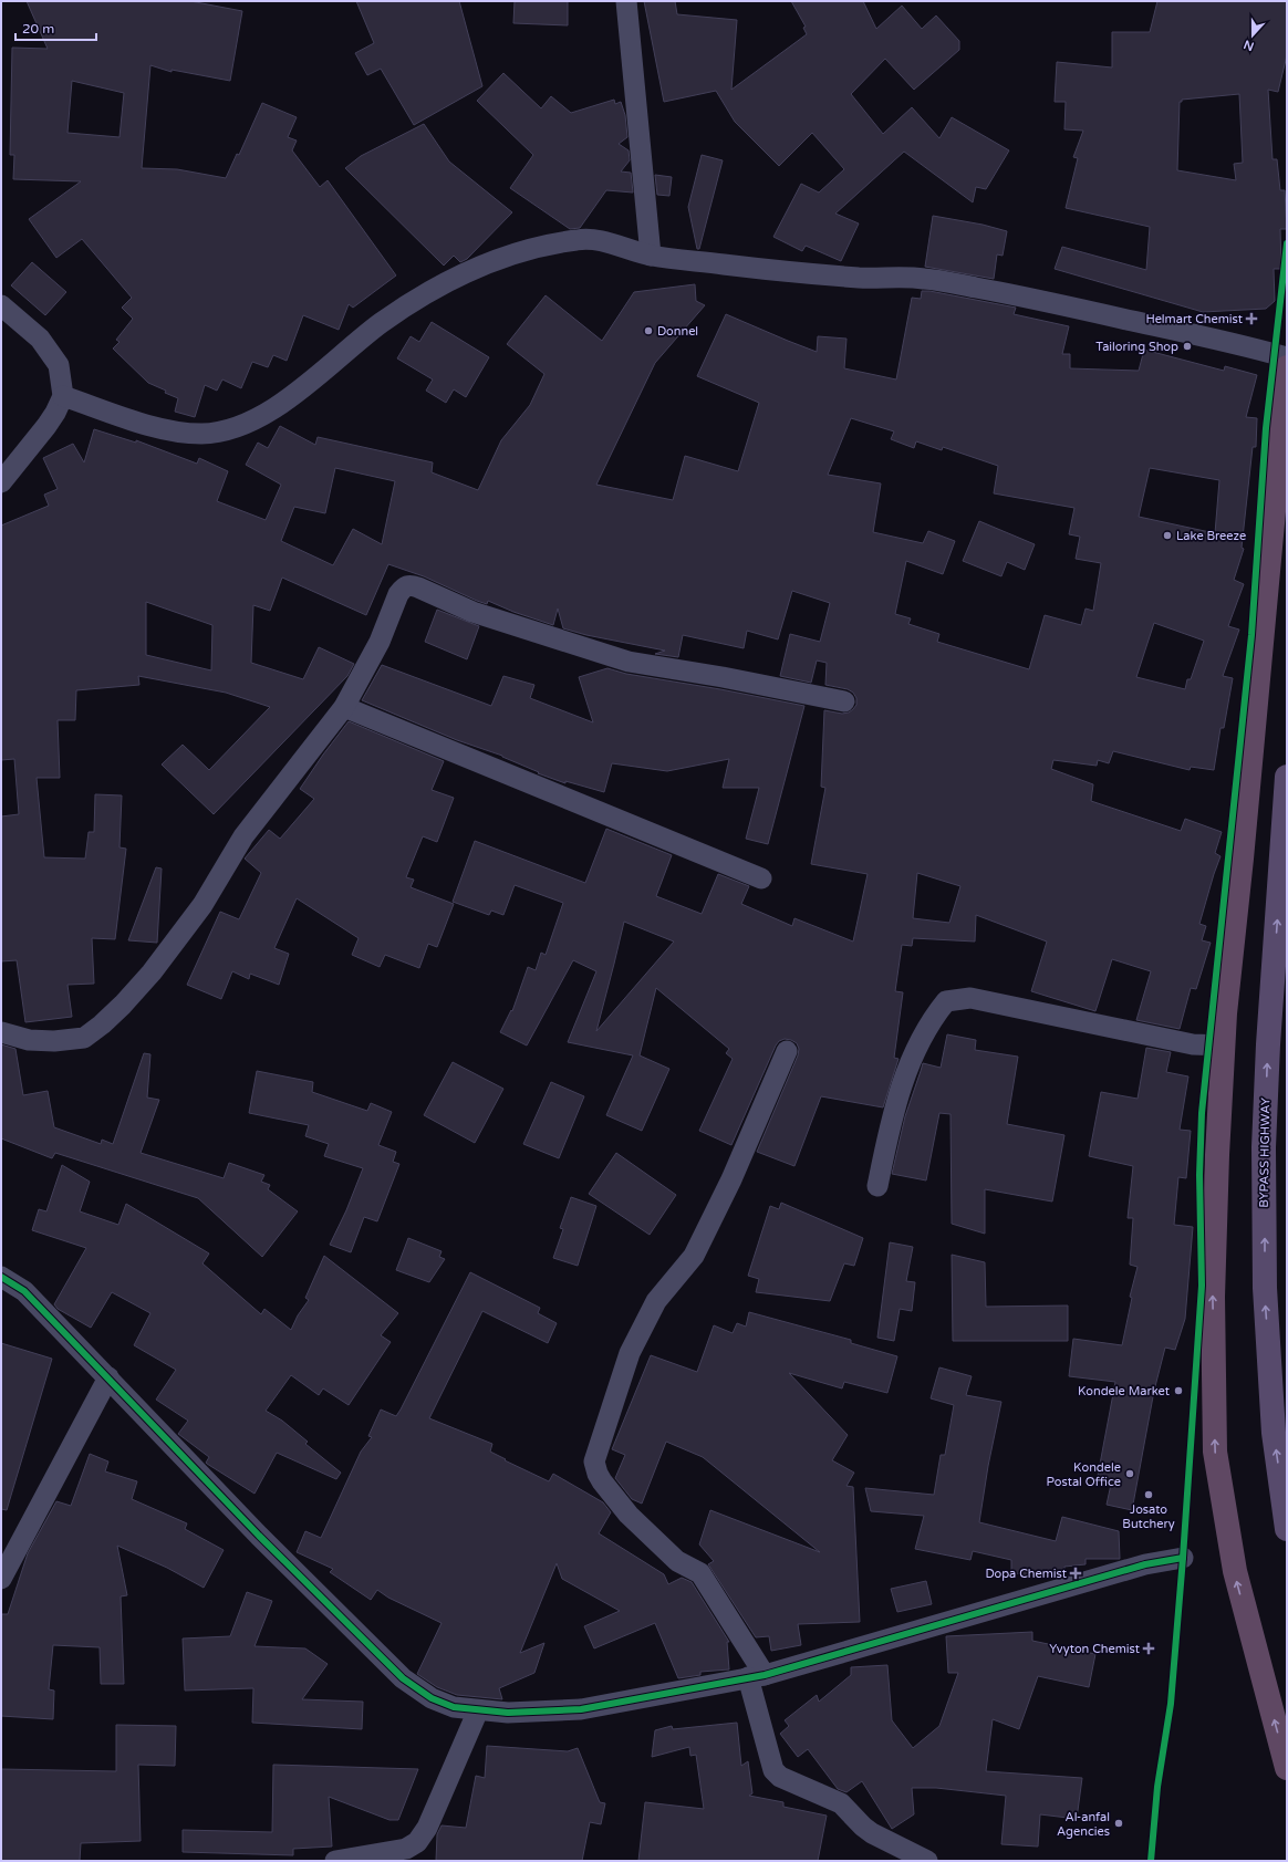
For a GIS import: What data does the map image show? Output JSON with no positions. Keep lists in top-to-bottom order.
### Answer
{
  "streets": {
    "main road": ["BYPASS HIGHWAY"]
  },
  "one_way": ["BYPASS HIGHWAY"],
  "places": {
    "health": ["Helmart Chemist", "Dopa Chemist", "Yvyton Chemist"],
    "other": [
      "Donnel",
      "Tailoring Shop",
      "Lake Breeze",
      "Kondele Market",
      "Kondele Postal Office",
      "Josato Butchery",
      "Al-anfal Agencies"
    ]
  },
  "scale_bar": "20 m",
  "north": "bottom"
}
